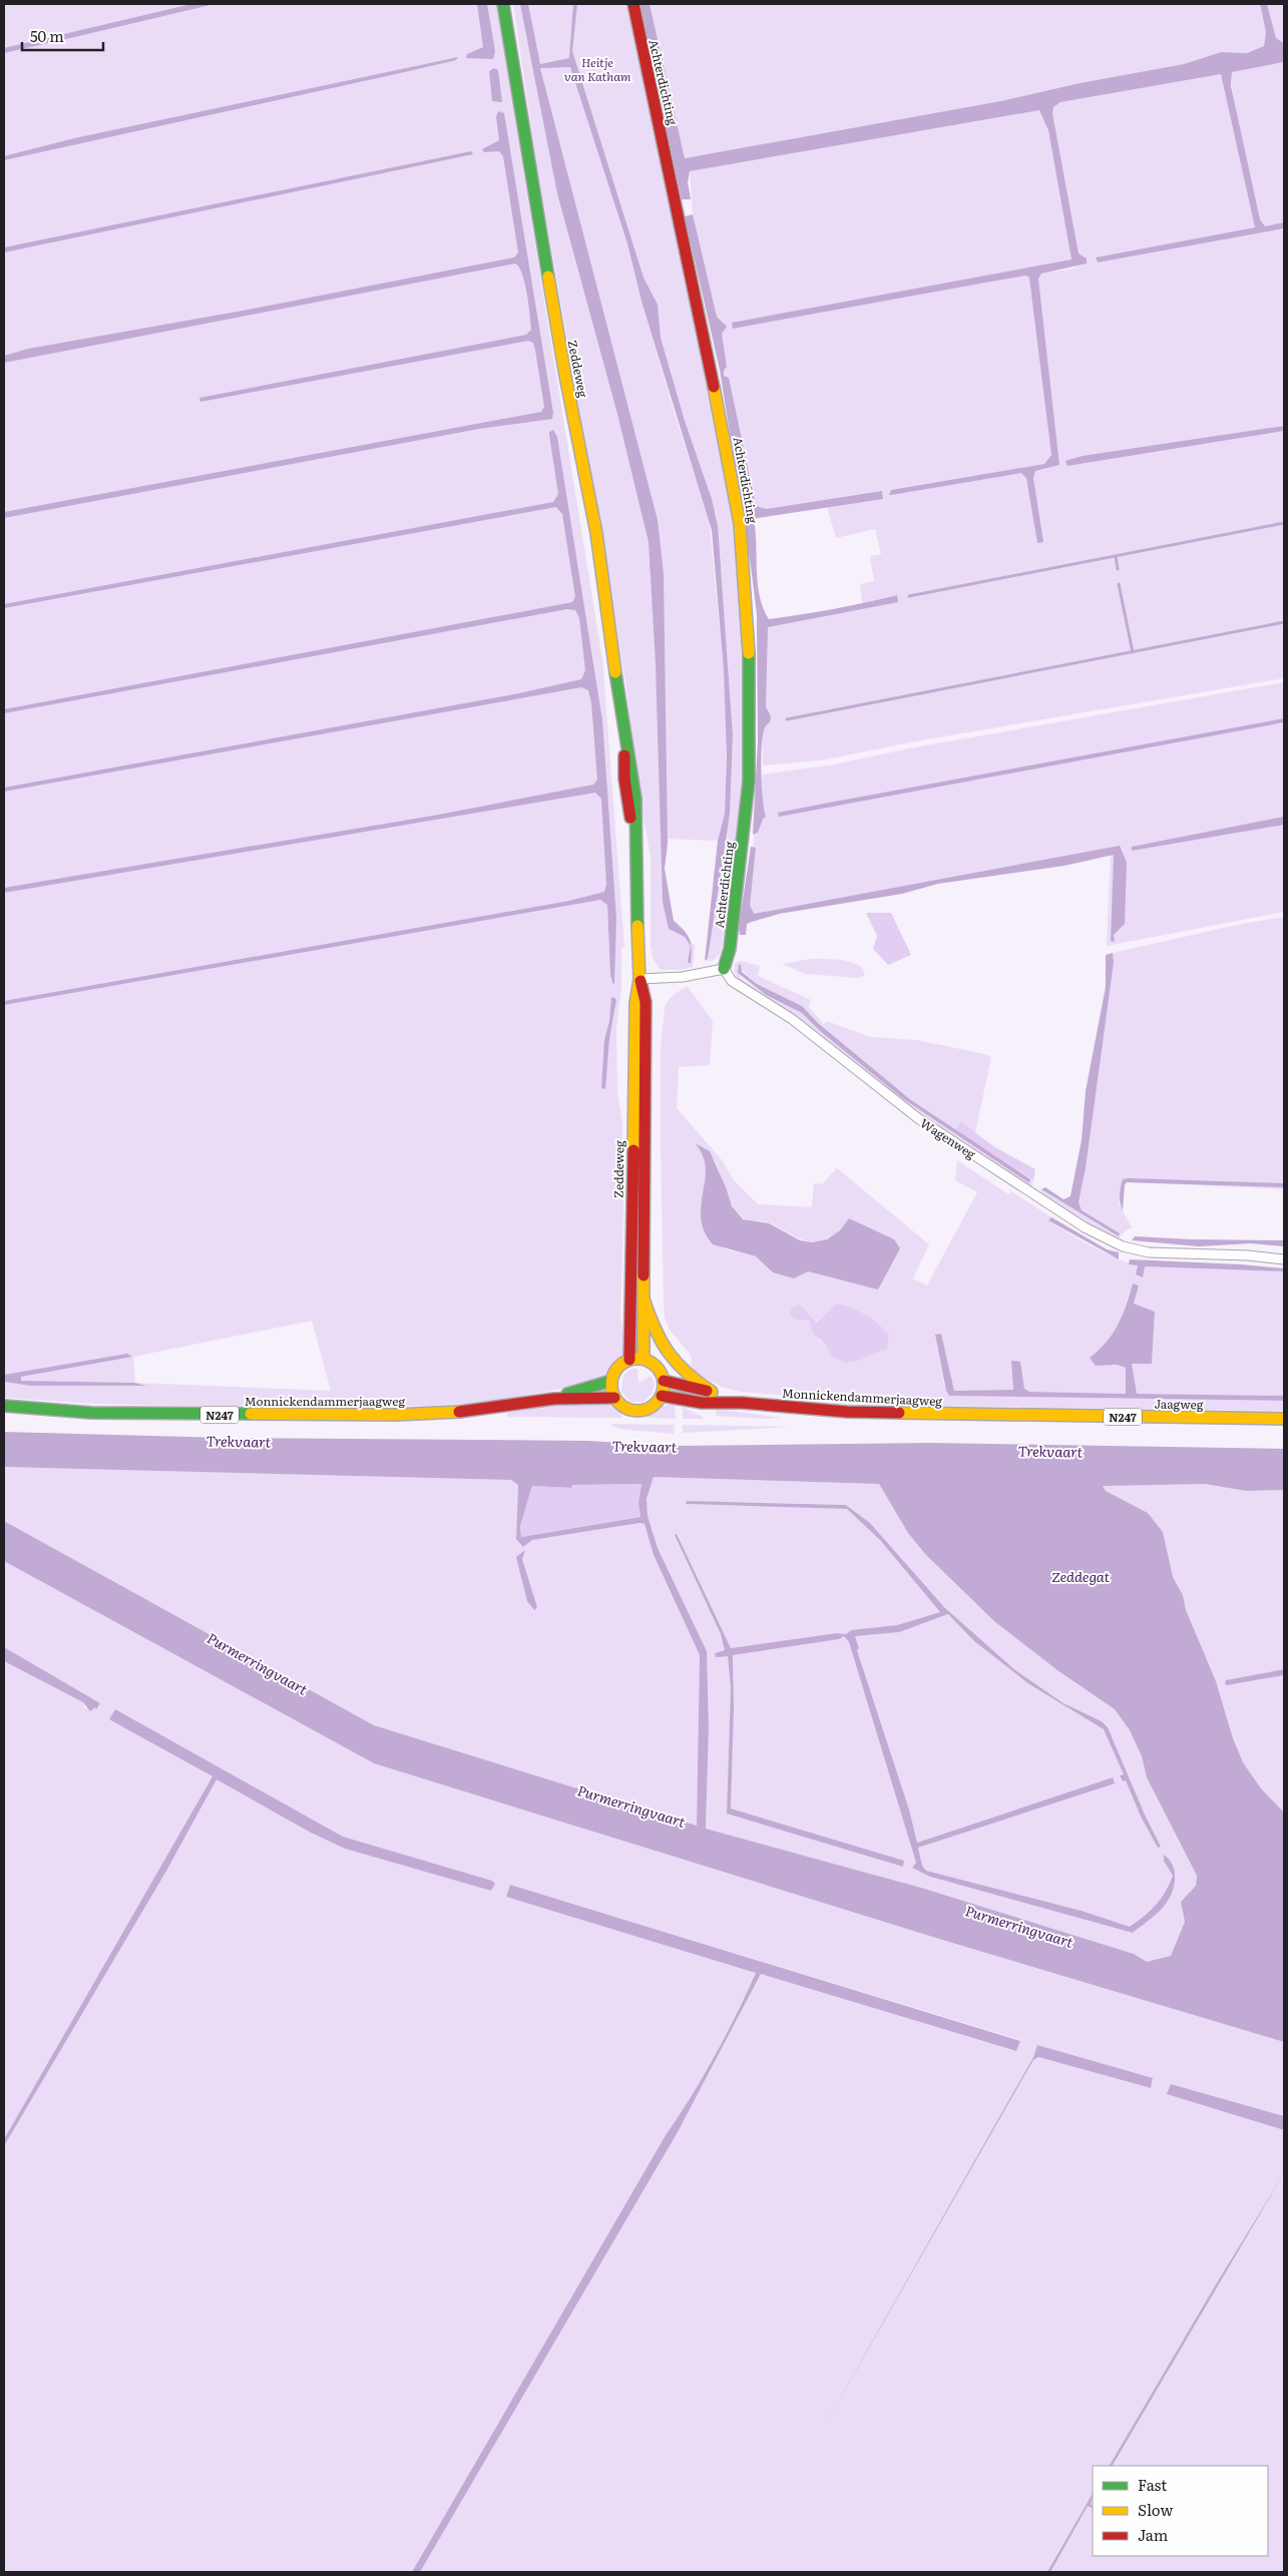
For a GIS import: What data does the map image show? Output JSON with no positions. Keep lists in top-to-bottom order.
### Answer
{
  "streets": {
    "main road": [
      "Achterdichting",
      "Zeddeweg",
      "Monnickendammerjaagweg",
      "Jaagweg",
      "N247"
    ],
    "street": ["Wagenweg"]
  },
  "crossings": [
    ["Achterdichting", "Wagenweg"],
    ["Zeddeweg", "Monnickendammerjaagweg"],
    ["Monnickendammerjaagweg", "Jaagweg"]
  ],
  "water": ["Trekvaart", "Zeddegat", "Purmerringvaart"],
  "parks": ["Heitje van Katham"],
  "legend": ["Fast", "Slow", "Jam"],
  "scale_bar": "50 m"
}
